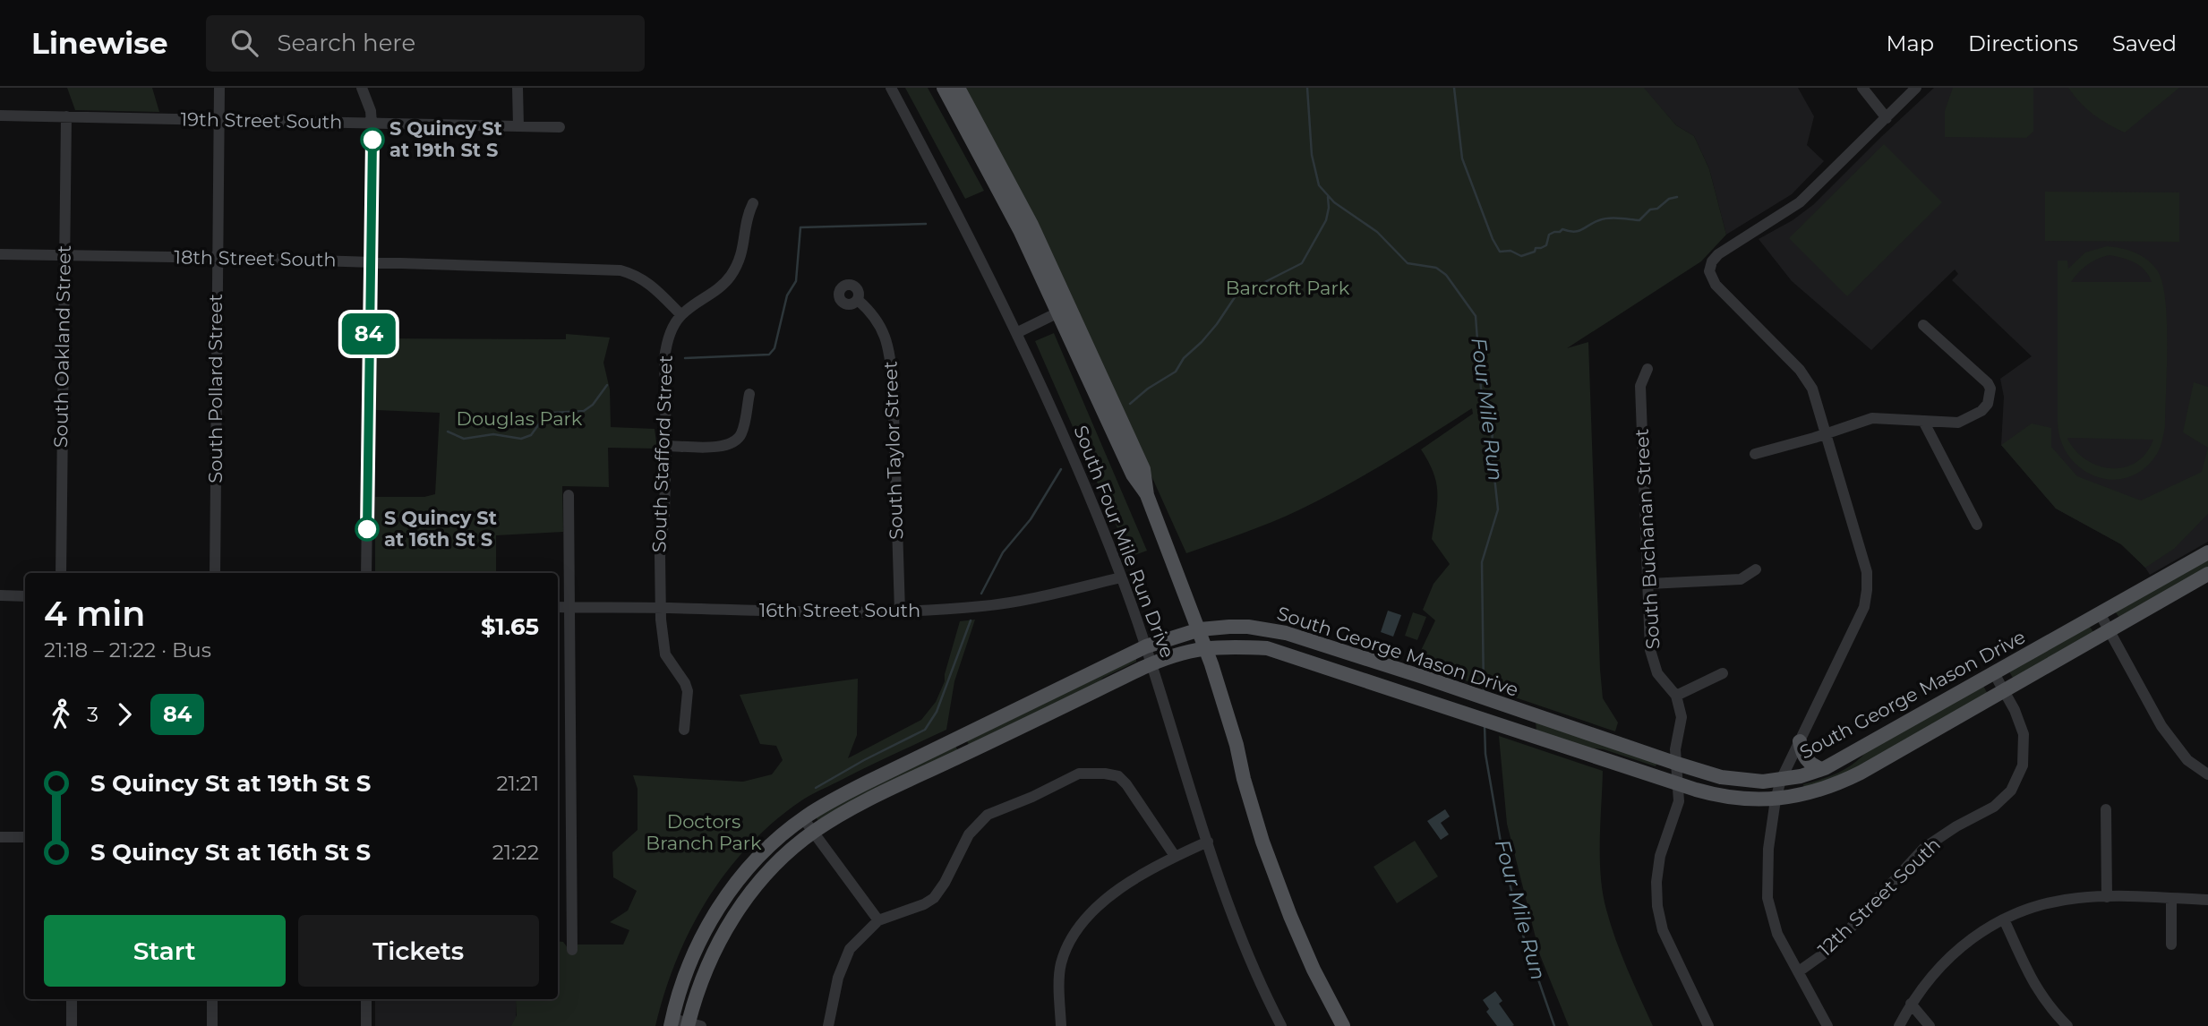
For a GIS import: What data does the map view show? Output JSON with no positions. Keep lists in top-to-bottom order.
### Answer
{
  "streets": {
    "main road": ["South Four Mile Run Drive", "South George Mason Drive"],
    "street": [
      "19th Street South",
      "18th Street South",
      "South Oakland Street",
      "South Pollard Street",
      "South Taylor Street",
      "South Stafford Street",
      "South Buchanan Street",
      "16th Street South",
      "12th Street South"
    ]
  },
  "crossings": [
    ["19th Street South", "South Oakland Street"],
    ["19th Street South", "South Pollard Street"],
    ["18th Street South", "South Oakland Street"],
    ["18th Street South", "South Pollard Street"],
    ["18th Street South", "South Stafford Street"],
    ["South Taylor Street", "16th Street South"],
    ["South Stafford Street", "16th Street South"],
    ["South Four Mile Run Drive", "16th Street South"],
    ["South Four Mile Run Drive", "South George Mason Drive"],
    ["South George Mason Drive", "12th Street South"]
  ],
  "water": ["Four Mile Run"],
  "parks": ["Barcroft Park", "Douglas Park", "Doctors Branch Park"],
  "places": ["S Quincy St at 19th St S", "S Quincy St at 16th St S"],
  "lines": ["bus line 84"],
  "page": {
    "header": "Linewise",
    "search": "Search here",
    "nav": ["Map", "Directions", "Saved"],
    "on_map": "84",
    "heading": ["4 min", "21:18 – 21:22 · Bus", "$1.65"],
    "legs": ["3", "84"],
    "list": [
      {
        "name": "S Quincy St at 19th St S",
        "value": "21:21"
      },
      {
        "name": "S Quincy St at 16th St S",
        "value": "21:22"
      }
    ],
    "buttons": ["Start", "Tickets"]
  }
}
